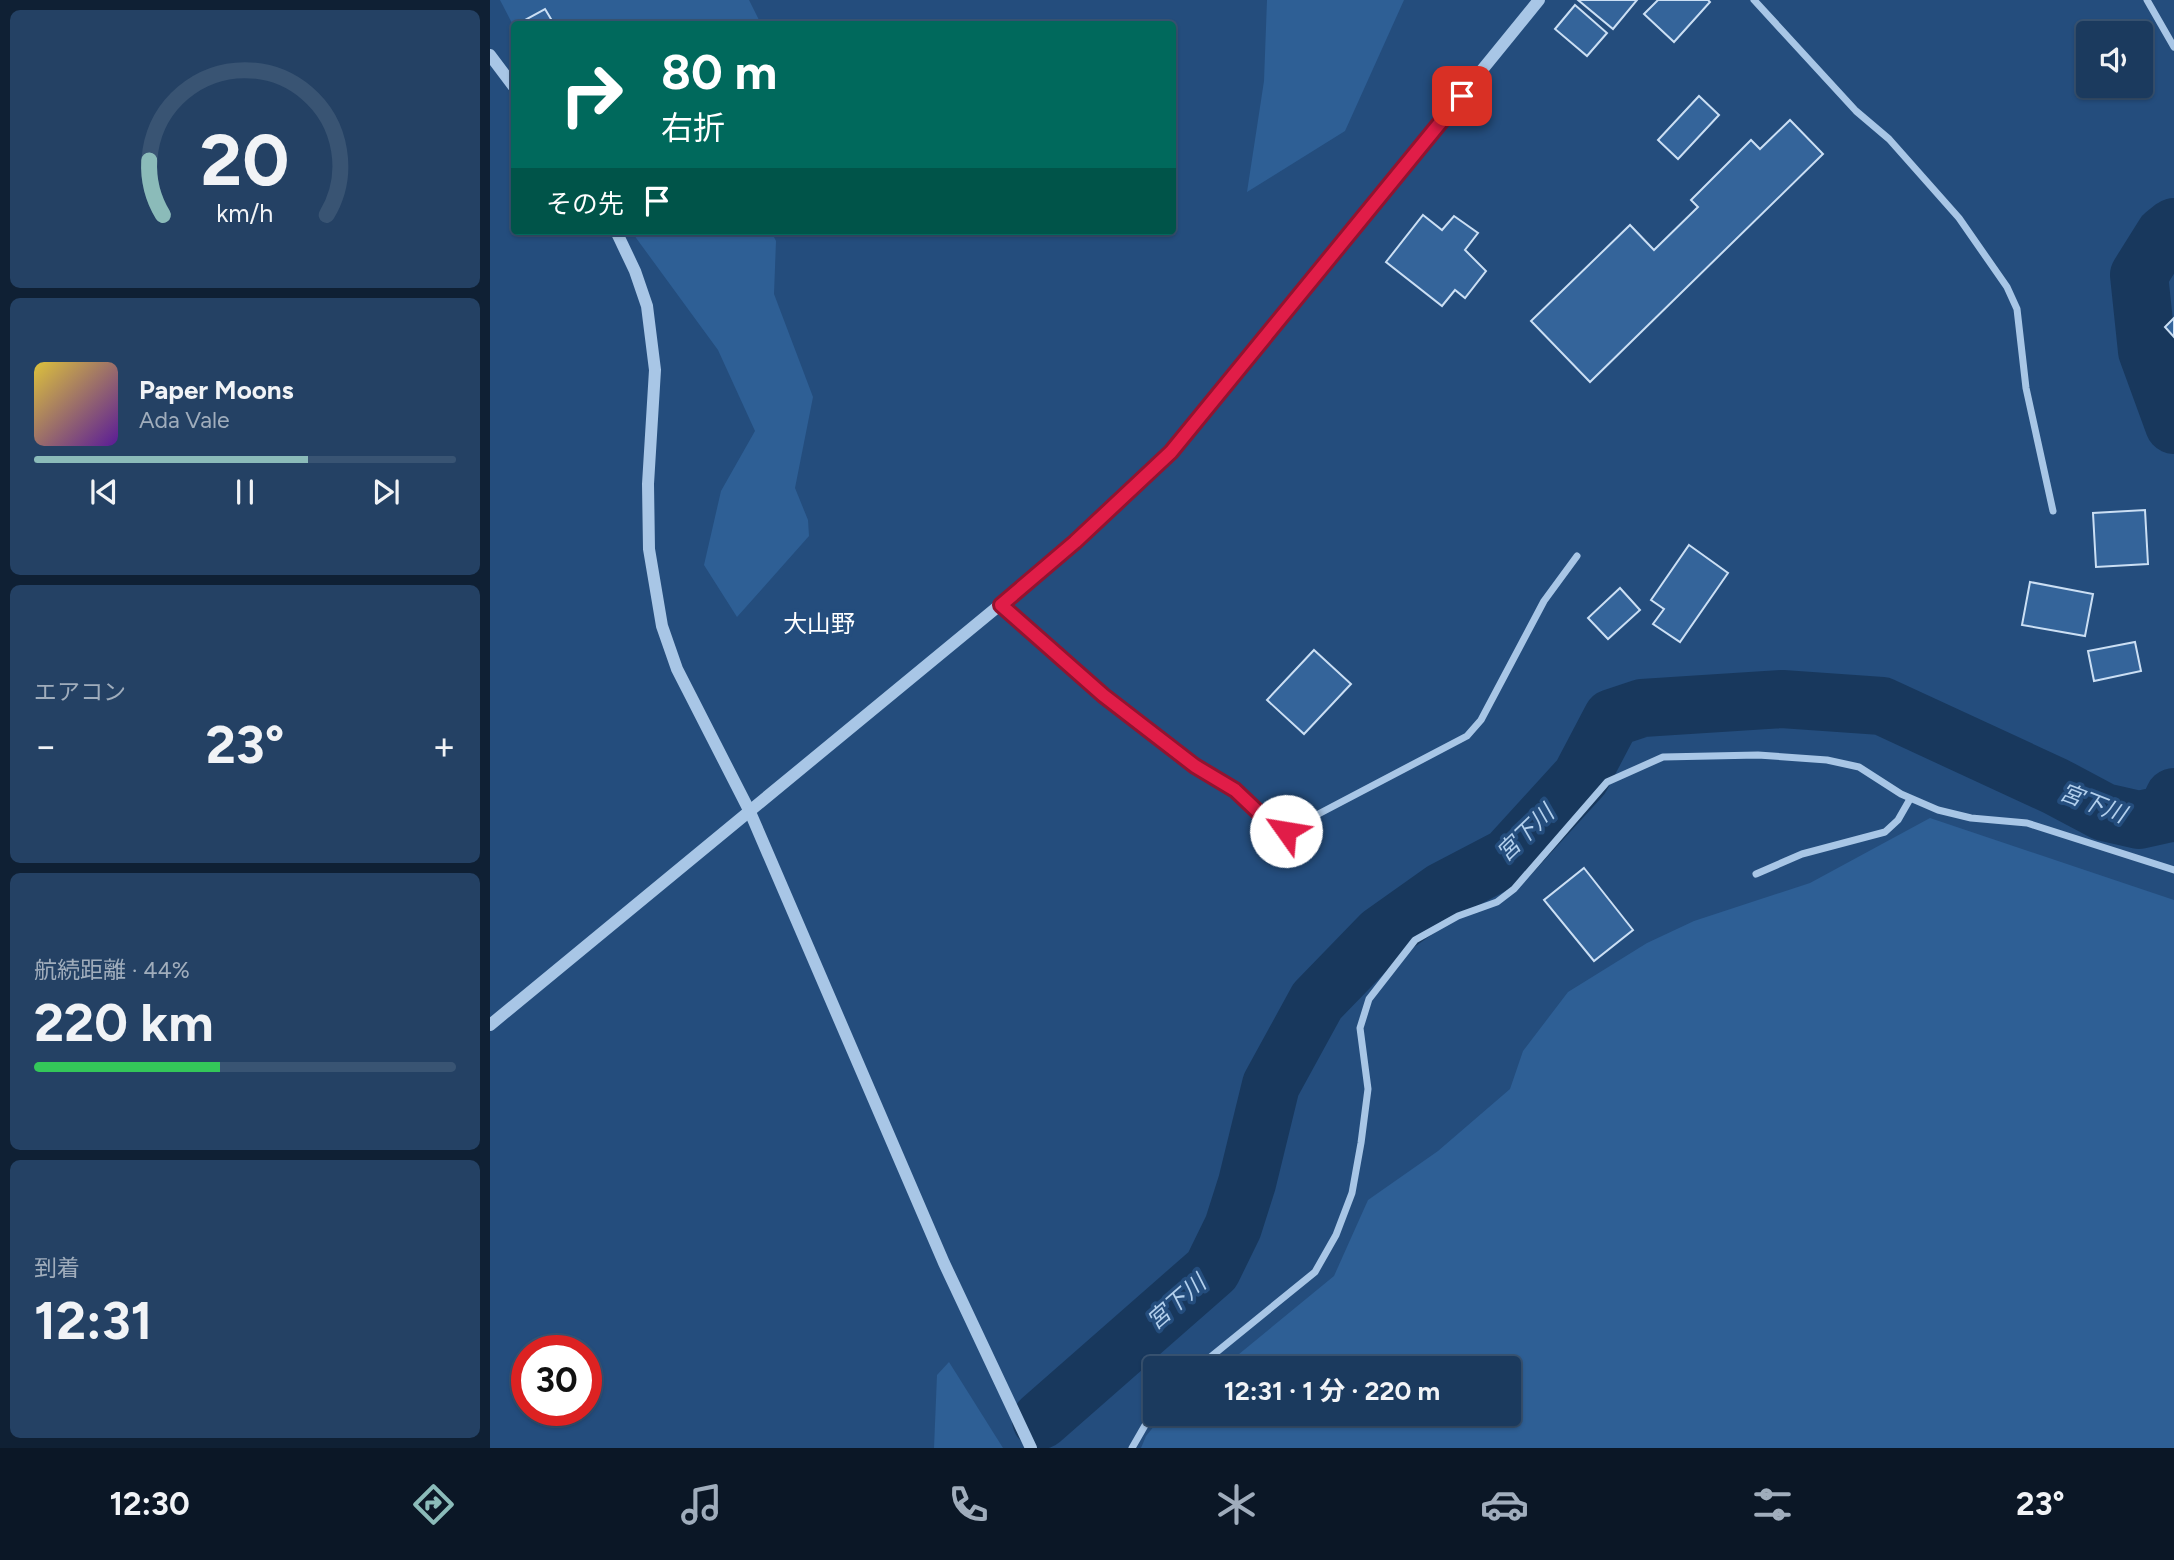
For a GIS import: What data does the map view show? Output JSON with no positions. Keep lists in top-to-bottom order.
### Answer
{
  "districts": ["大山野"],
  "water": ["宮下川"],
  "page": {
    "turn": ["80 m", "右折"],
    "then": "その先",
    "song": ["Paper Moons", "Ada Vale"],
    "tile": [
      "エアコン",
      ["航続距離 · 44%", "220 km"],
      ["到着", "12:31"]
    ],
    "heat": ["−", "23°", "+"],
    "limit": "30",
    "trip": "12:31 · 1 分 · 220 m",
    "tabs": ["12:30", "23°"],
    "gauge": ["20", "km/h"]
  }
}
